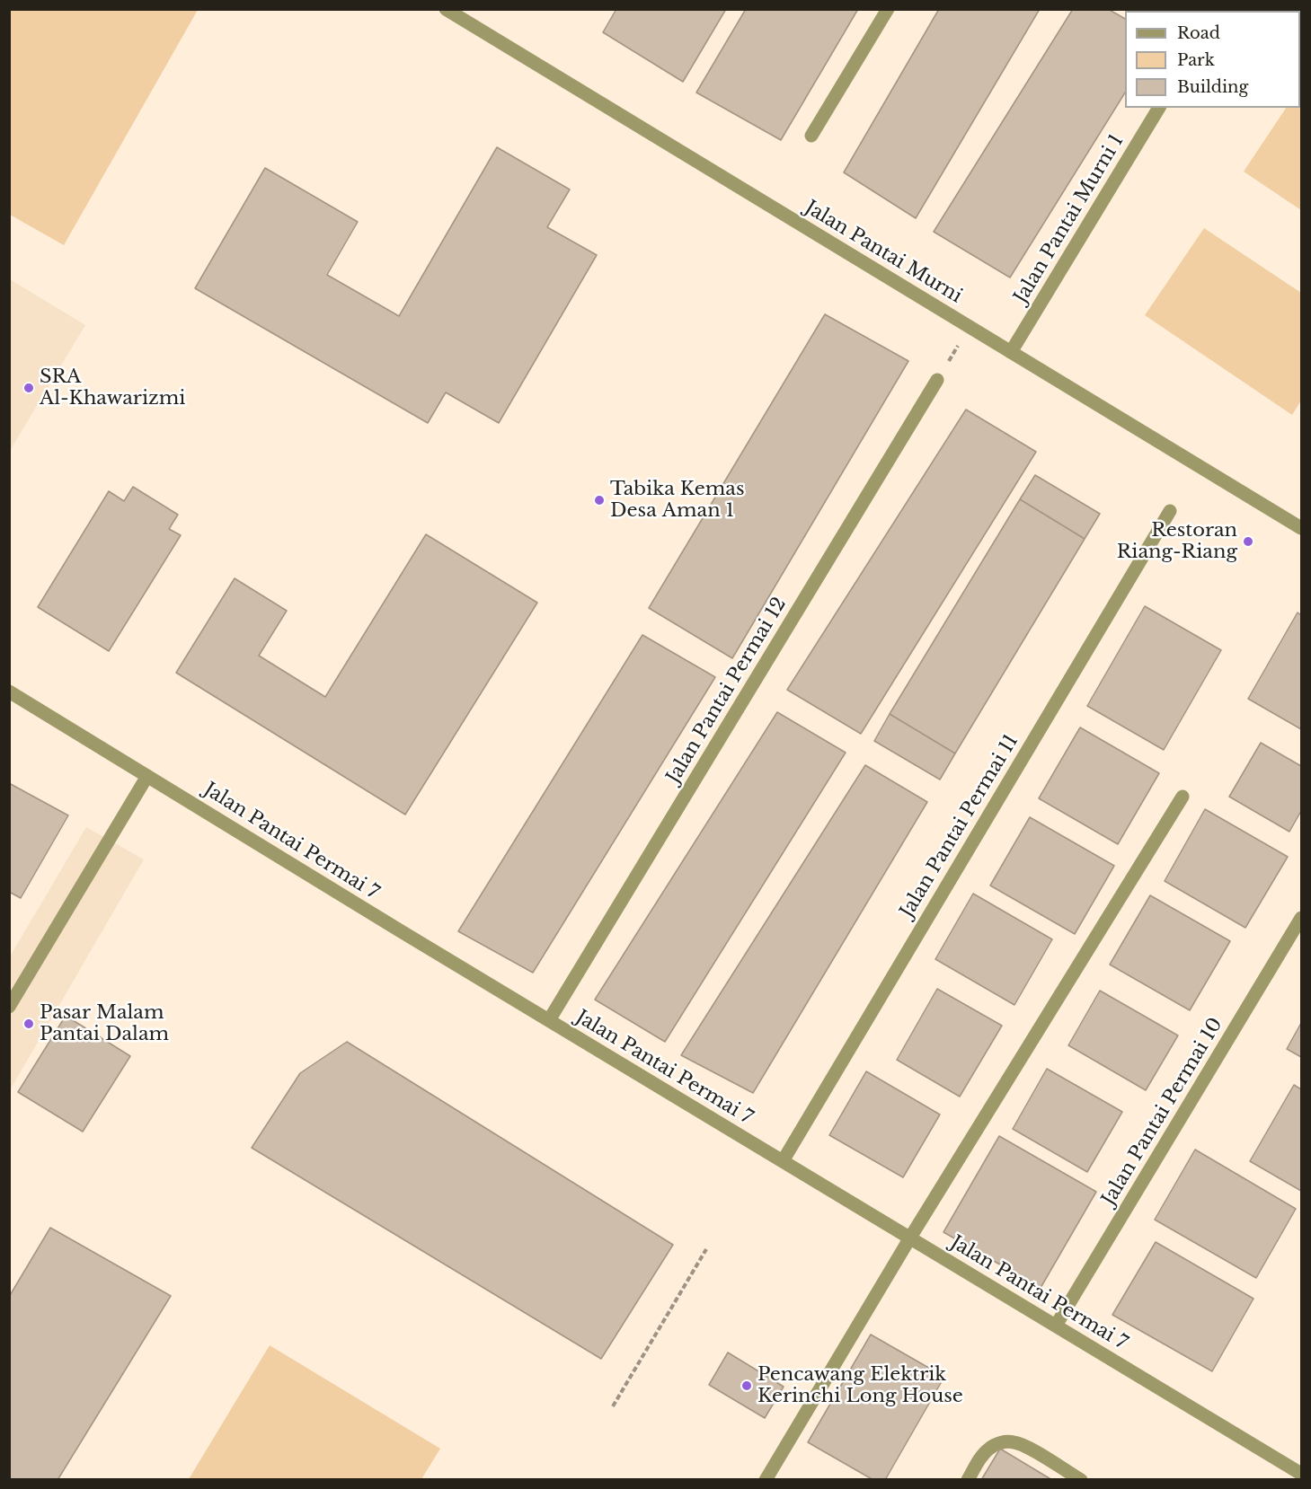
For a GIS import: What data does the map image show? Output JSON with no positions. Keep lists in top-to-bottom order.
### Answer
{
  "streets": {
    "street": [
      "Jalan Pantai Murni 1",
      "Jalan Pantai Murni",
      "Jalan Pantai Permai 12",
      "Jalan Pantai Permai 11",
      "Jalan Pantai Permai 7",
      "Jalan Pantai Permai 10"
    ]
  },
  "crossings": [
    ["Jalan Pantai Murni 1", "Jalan Pantai Murni"],
    ["Jalan Pantai Permai 12", "Jalan Pantai Permai 7"],
    ["Jalan Pantai Permai 11", "Jalan Pantai Permai 7"],
    ["Jalan Pantai Permai 7", "Jalan Pantai Permai 10"]
  ],
  "places": [
    "SRA Al-Khawarizmi",
    "Tabika Kemas Desa Aman 1",
    "Restoran Riang-Riang",
    "Pasar Malam Pantai Dalam",
    "Pencawang Elektrik Kerinchi Long House"
  ],
  "legend": ["Road", "Park", "Building"]
}
